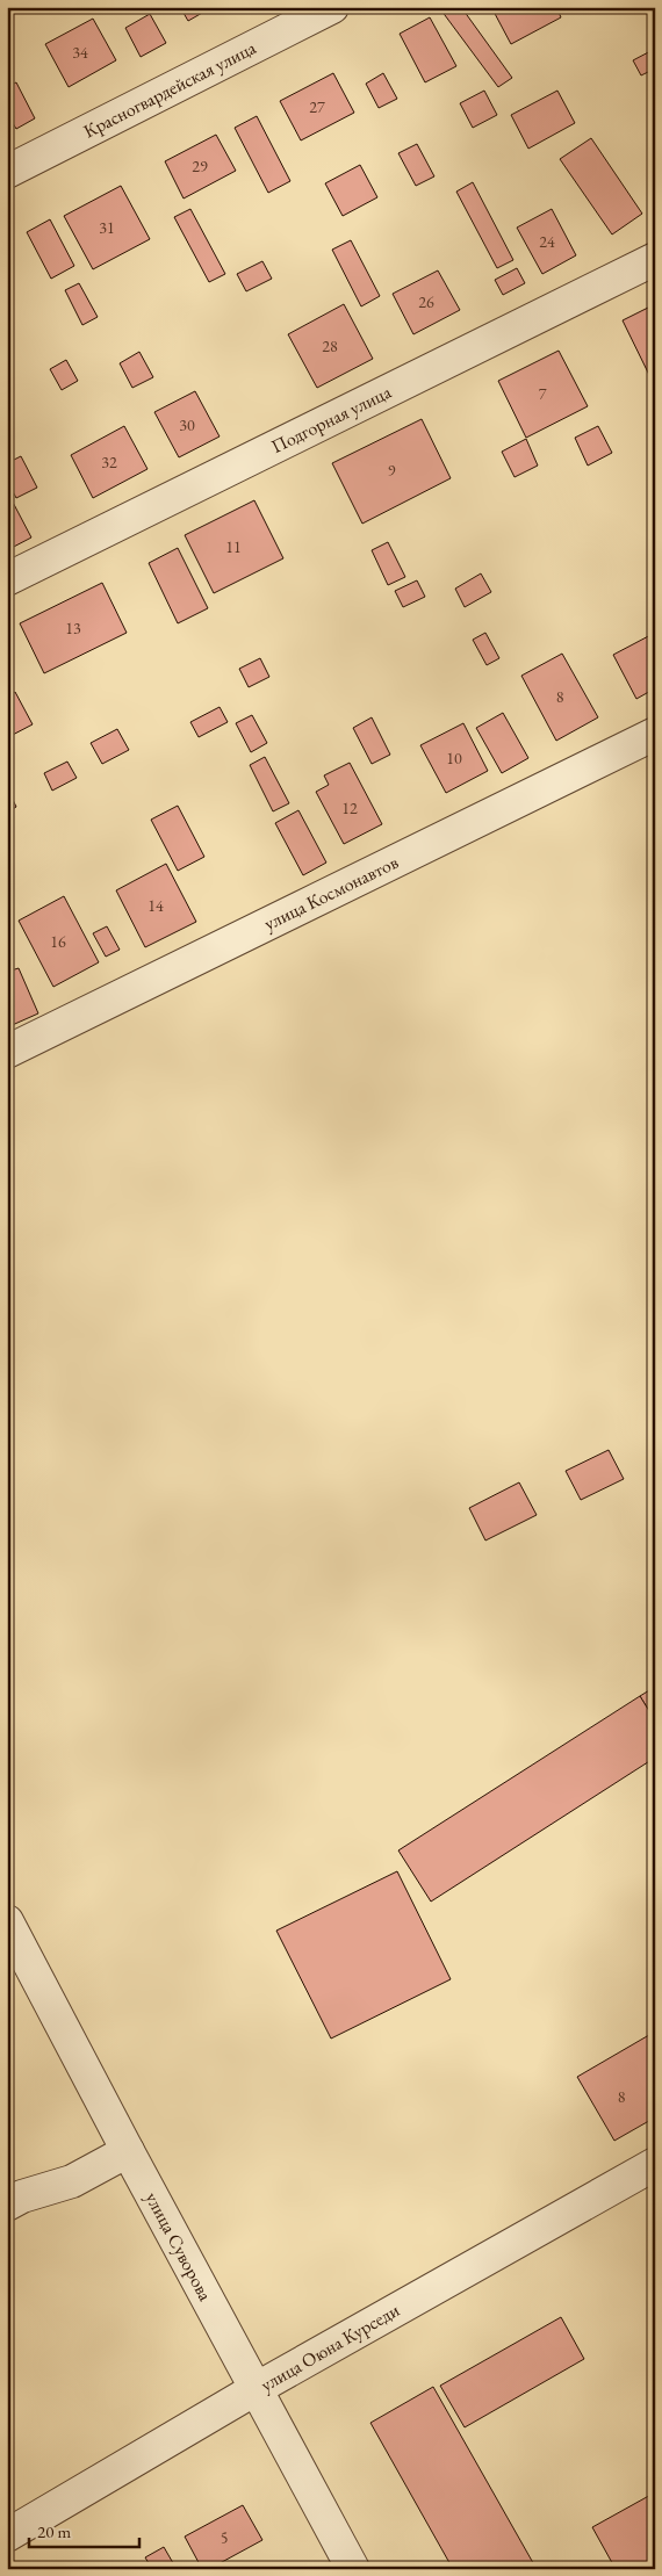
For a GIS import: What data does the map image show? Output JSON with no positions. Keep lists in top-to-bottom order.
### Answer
{
  "streets": {
    "street": [
      "Красногвардейская улица",
      "Подгорная улица",
      "улица Космонавтов",
      "улица Суворова",
      "улица Оюна Курседи"
    ]
  },
  "crossings": [
    ["улица Суворова", "улица Оюна Курседи"]
  ],
  "house_numbers": [
    "34",
    "27",
    "29",
    "31",
    "24",
    "26",
    "28",
    "7",
    "30",
    "32",
    "9",
    "11",
    "13",
    "8",
    "10",
    "12",
    "14",
    "16",
    "8",
    "5"
  ],
  "scale_bar": "20 m"
}
